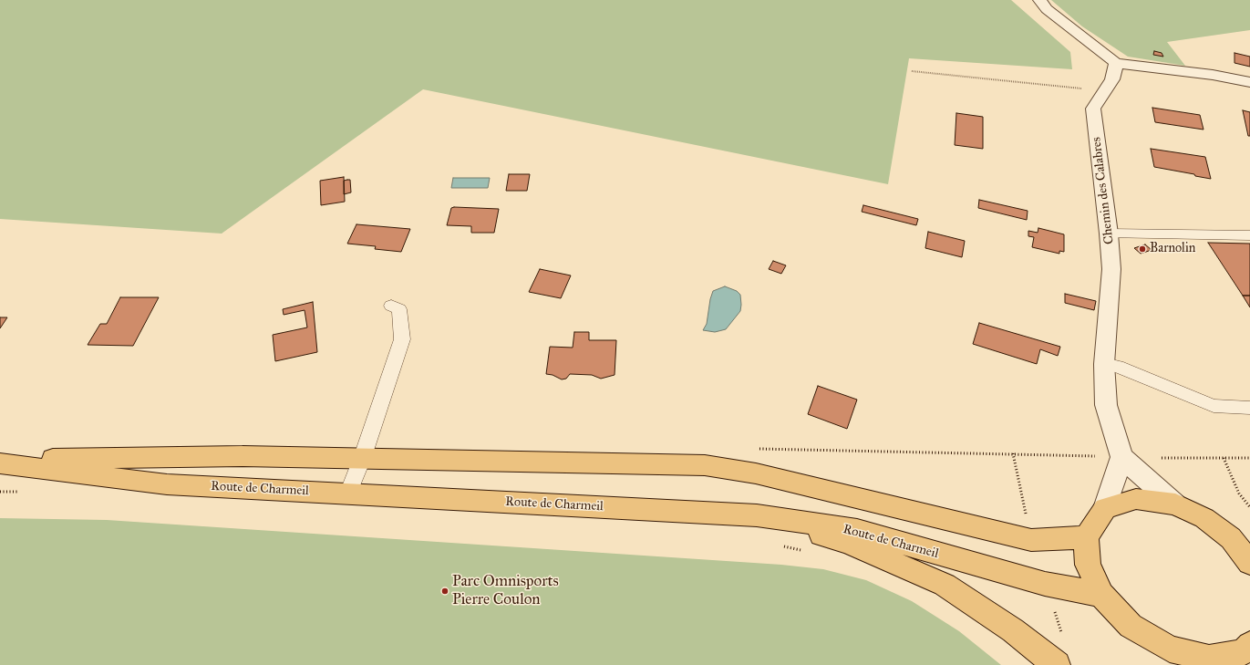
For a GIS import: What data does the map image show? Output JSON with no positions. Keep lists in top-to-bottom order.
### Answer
{
  "streets": {
    "main road": ["Route de Charmeil"],
    "street": ["Chemin des Calabres"]
  },
  "places": ["Barnolin", "Parc Omnisports Pierre Coulon"]
}
